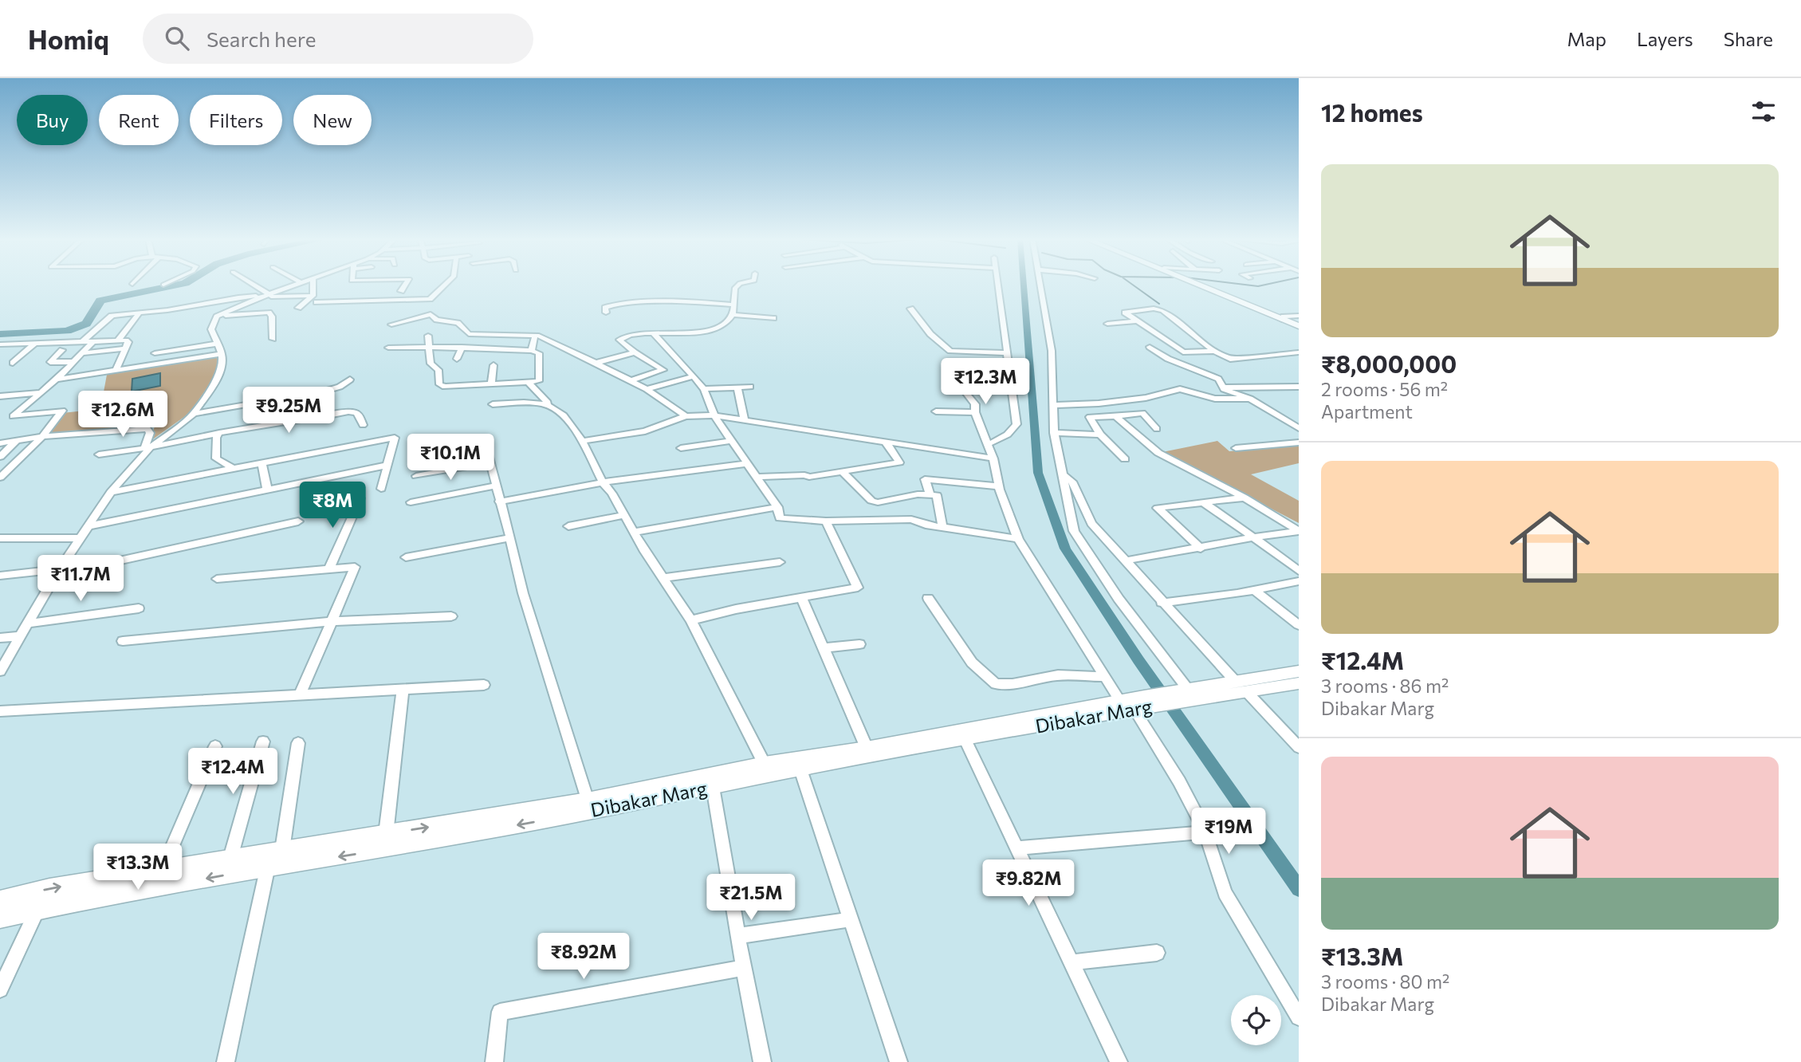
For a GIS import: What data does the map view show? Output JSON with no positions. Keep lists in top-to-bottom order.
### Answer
{
  "streets": {
    "main road": ["Dibakar Marg"]
  },
  "page": {
    "header": "Homiq",
    "search": "Search here",
    "nav": ["Map", "Layers", "Share"],
    "heading": "12 homes",
    "chip": [
      "Buy",
      "Rent",
      "Filters",
      "New"
    ],
    "list": [
      {
        "name": "₹8,000,000",
        "note": "2 rooms · 56 m² · Apartment"
      },
      {
        "name": "₹12.4M",
        "note": "3 rooms · 86 m² · Dibakar Marg"
      },
      {
        "name": "₹13.3M",
        "note": "3 rooms · 80 m² · Dibakar Marg"
      }
    ],
    "price": [
      "₹12.3M",
      "₹9.25M",
      "₹12.6M",
      "₹10.1M",
      "₹8M",
      "₹11.7M",
      "₹12.4M",
      "₹19M",
      "₹13.3M",
      "₹9.82M",
      "₹21.5M",
      "₹8.92M"
    ]
  }
}
